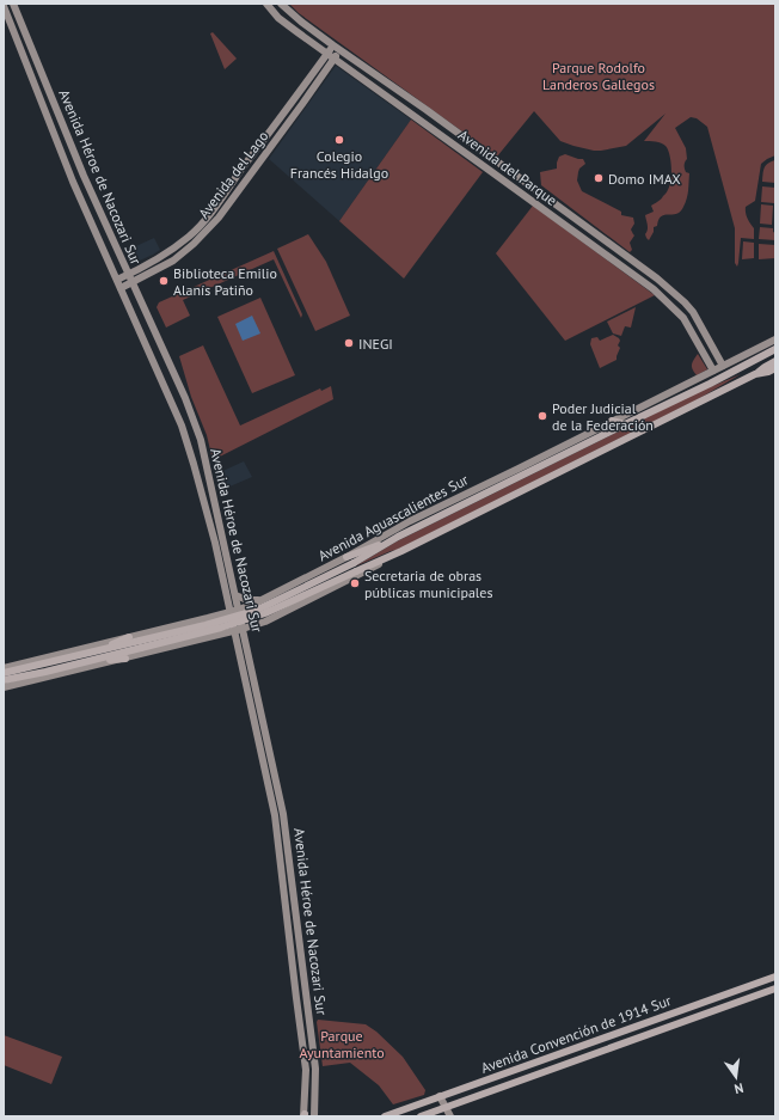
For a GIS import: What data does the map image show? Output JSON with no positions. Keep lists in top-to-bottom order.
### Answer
{
  "streets": {
    "main road": ["Avenida Aguascalientes Sur", "Avenida Convención de 1914 Sur"],
    "street": ["Avenida del Parque", "Avenida del Lago", "Avenida Héroe de Nacozari Sur"]
  },
  "crossings": [
    ["Avenida del Parque", "Avenida del Lago"],
    ["Avenida del Parque", "Avenida Aguascalientes Sur"],
    ["Avenida del Lago", "Avenida Héroe de Nacozari Sur"],
    ["Avenida Héroe de Nacozari Sur", "Avenida Aguascalientes Sur"]
  ],
  "parks": ["Parque Rodolfo Landeros Gallegos", "Parque Ayuntamiento"],
  "places": [
    "Colegio Francés Hidalgo",
    "Domo IMAX",
    "Biblioteca Emilio Alanís Patiño",
    "INEGI",
    "Poder Judicial de la Federación",
    "Secretaria de obras públicas municipales"
  ],
  "north": "bottom"
}
